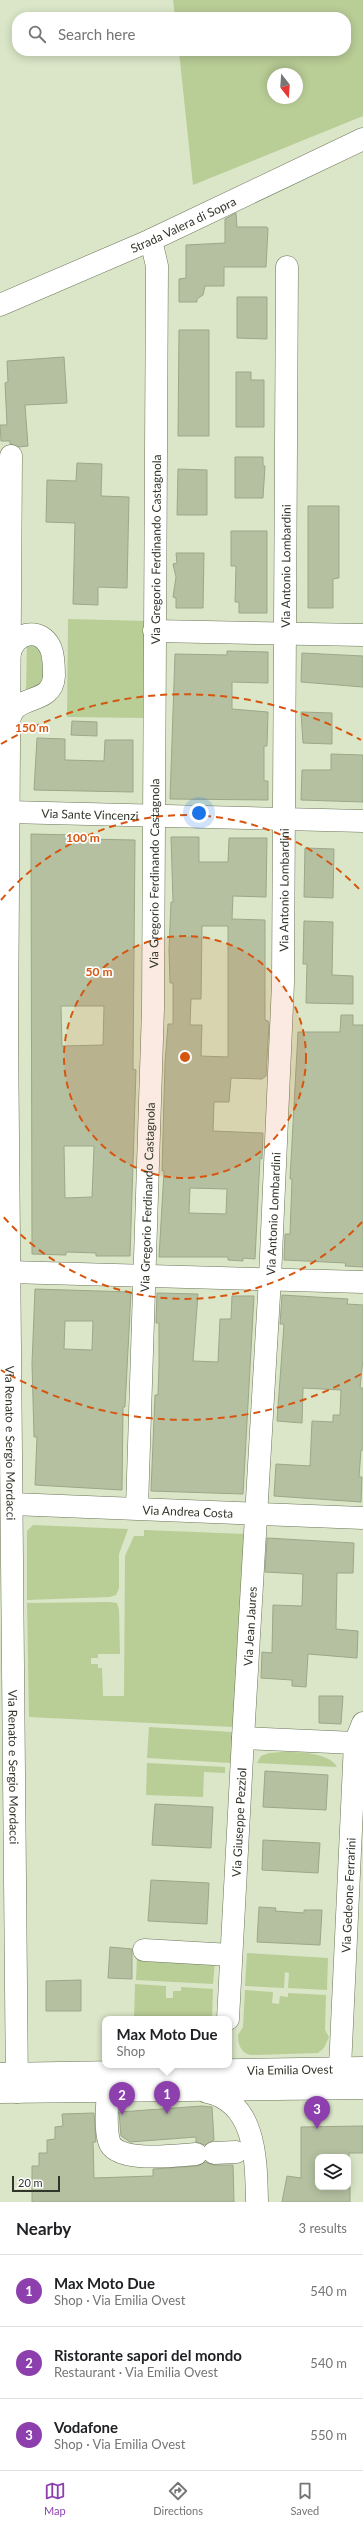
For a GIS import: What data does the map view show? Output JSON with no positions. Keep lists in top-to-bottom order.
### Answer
{
  "streets": {
    "street": [
      "Strada Valera di Sopra",
      "Via Gregorio Ferdinando Castagnola",
      "Via Antonio Lombardini",
      "Via Sante Vincenzi",
      "Via Renato e Sergio Mordacci",
      "Via Andrea Costa",
      "Via Jean Jaures",
      "Via Giuseppe Pezziol",
      "Via Gedeone Ferrarini",
      "Via Emilia Ovest"
    ]
  },
  "crossings": [
    ["Strada Valera di Sopra", "Via Gregorio Ferdinando Castagnola"],
    ["Via Gregorio Ferdinando Castagnola", "Via Sante Vincenzi"],
    ["Via Gregorio Ferdinando Castagnola", "Via Andrea Costa"],
    ["Via Antonio Lombardini", "Via Sante Vincenzi"],
    ["Via Antonio Lombardini", "Via Andrea Costa"],
    ["Via Antonio Lombardini", "Via Jean Jaures"],
    ["Via Sante Vincenzi", "Via Renato e Sergio Mordacci"],
    ["Via Renato e Sergio Mordacci", "Via Andrea Costa"],
    ["Via Renato e Sergio Mordacci", "Via Emilia Ovest"],
    ["Via Andrea Costa", "Via Jean Jaures"],
    ["Via Jean Jaures", "Via Giuseppe Pezziol"],
    ["Via Gedeone Ferrarini", "Via Emilia Ovest"]
  ],
  "scale_bar": "20 m",
  "north": "bottom",
  "page": {
    "search": "Search here",
    "popup": ["Max Moto Due", "Shop"],
    "pins": ["1", "2", "3"],
    "scale": "20 m",
    "heading": ["Nearby", "3 results"],
    "list": [
      {
        "mark": "1",
        "name": "Max Moto Due",
        "note": "Shop · Via Emilia Ovest",
        "value": "540 m"
      },
      {
        "mark": "2",
        "name": "Ristorante sapori del mondo",
        "note": "Restaurant · Via Emilia Ovest",
        "value": "540 m"
      },
      {
        "mark": "3",
        "name": "Vodafone",
        "note": "Shop · Via Emilia Ovest",
        "value": "550 m"
      }
    ],
    "nav": ["Map", "Directions", "Saved"]
  },
  "rings": ["150 m", "100 m", "50 m"]
}
